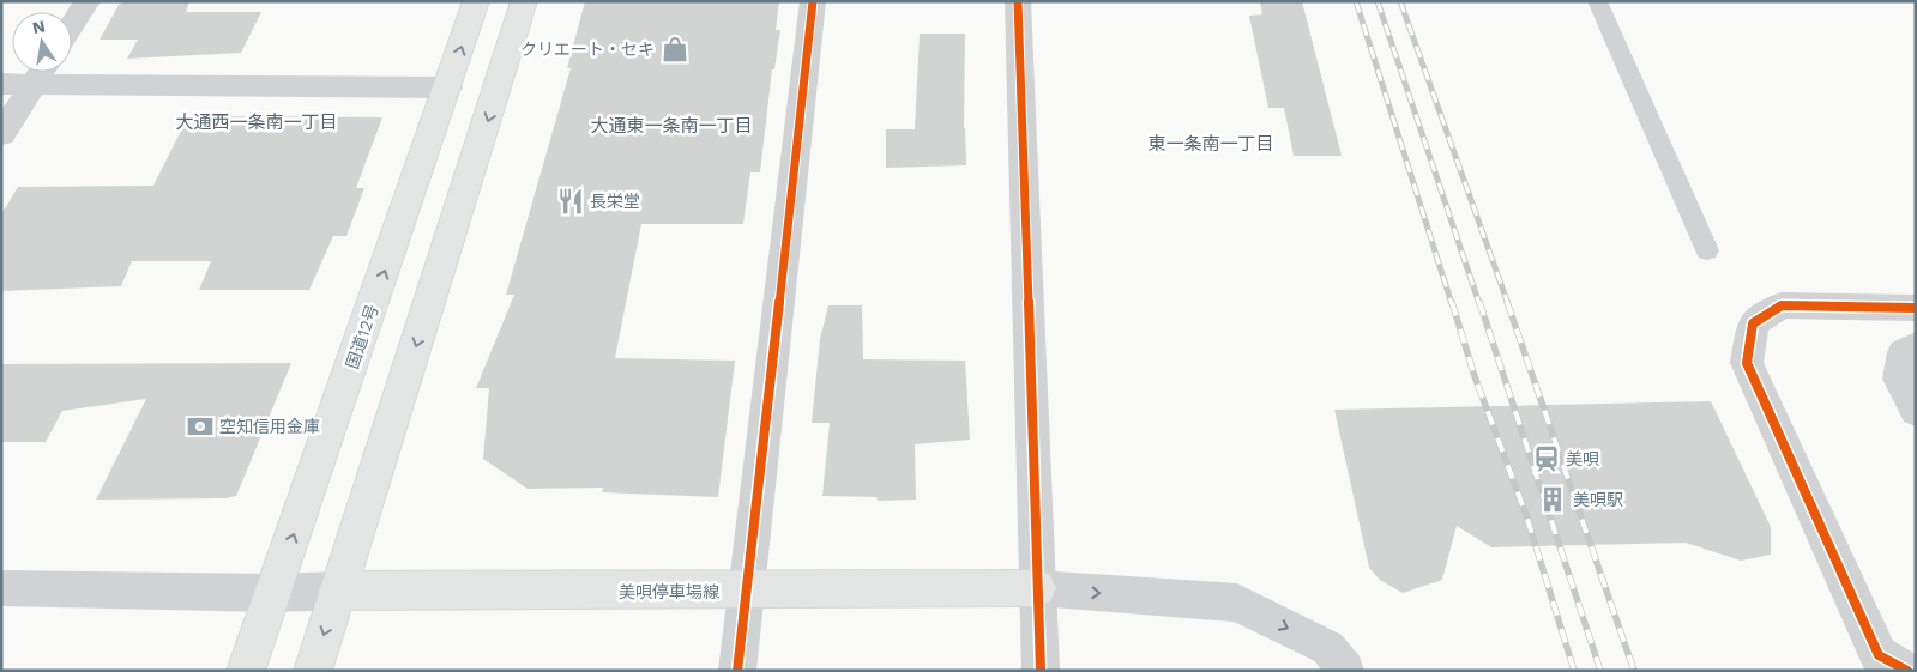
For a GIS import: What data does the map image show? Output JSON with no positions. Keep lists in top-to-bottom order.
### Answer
{
  "streets": {
    "main road": ["国道12号", "美唄停車場線"]
  },
  "districts": ["大通西一条南一丁目", "大通東一条南一丁目", "東一条南一丁目"],
  "places": {
    "shop": ["クリエート・セキ"],
    "restaurant": ["長栄堂"],
    "bank": ["空知信用金庫"],
    "station": ["美唄"],
    "building": ["美唄駅"]
  },
  "north": "top"
}
